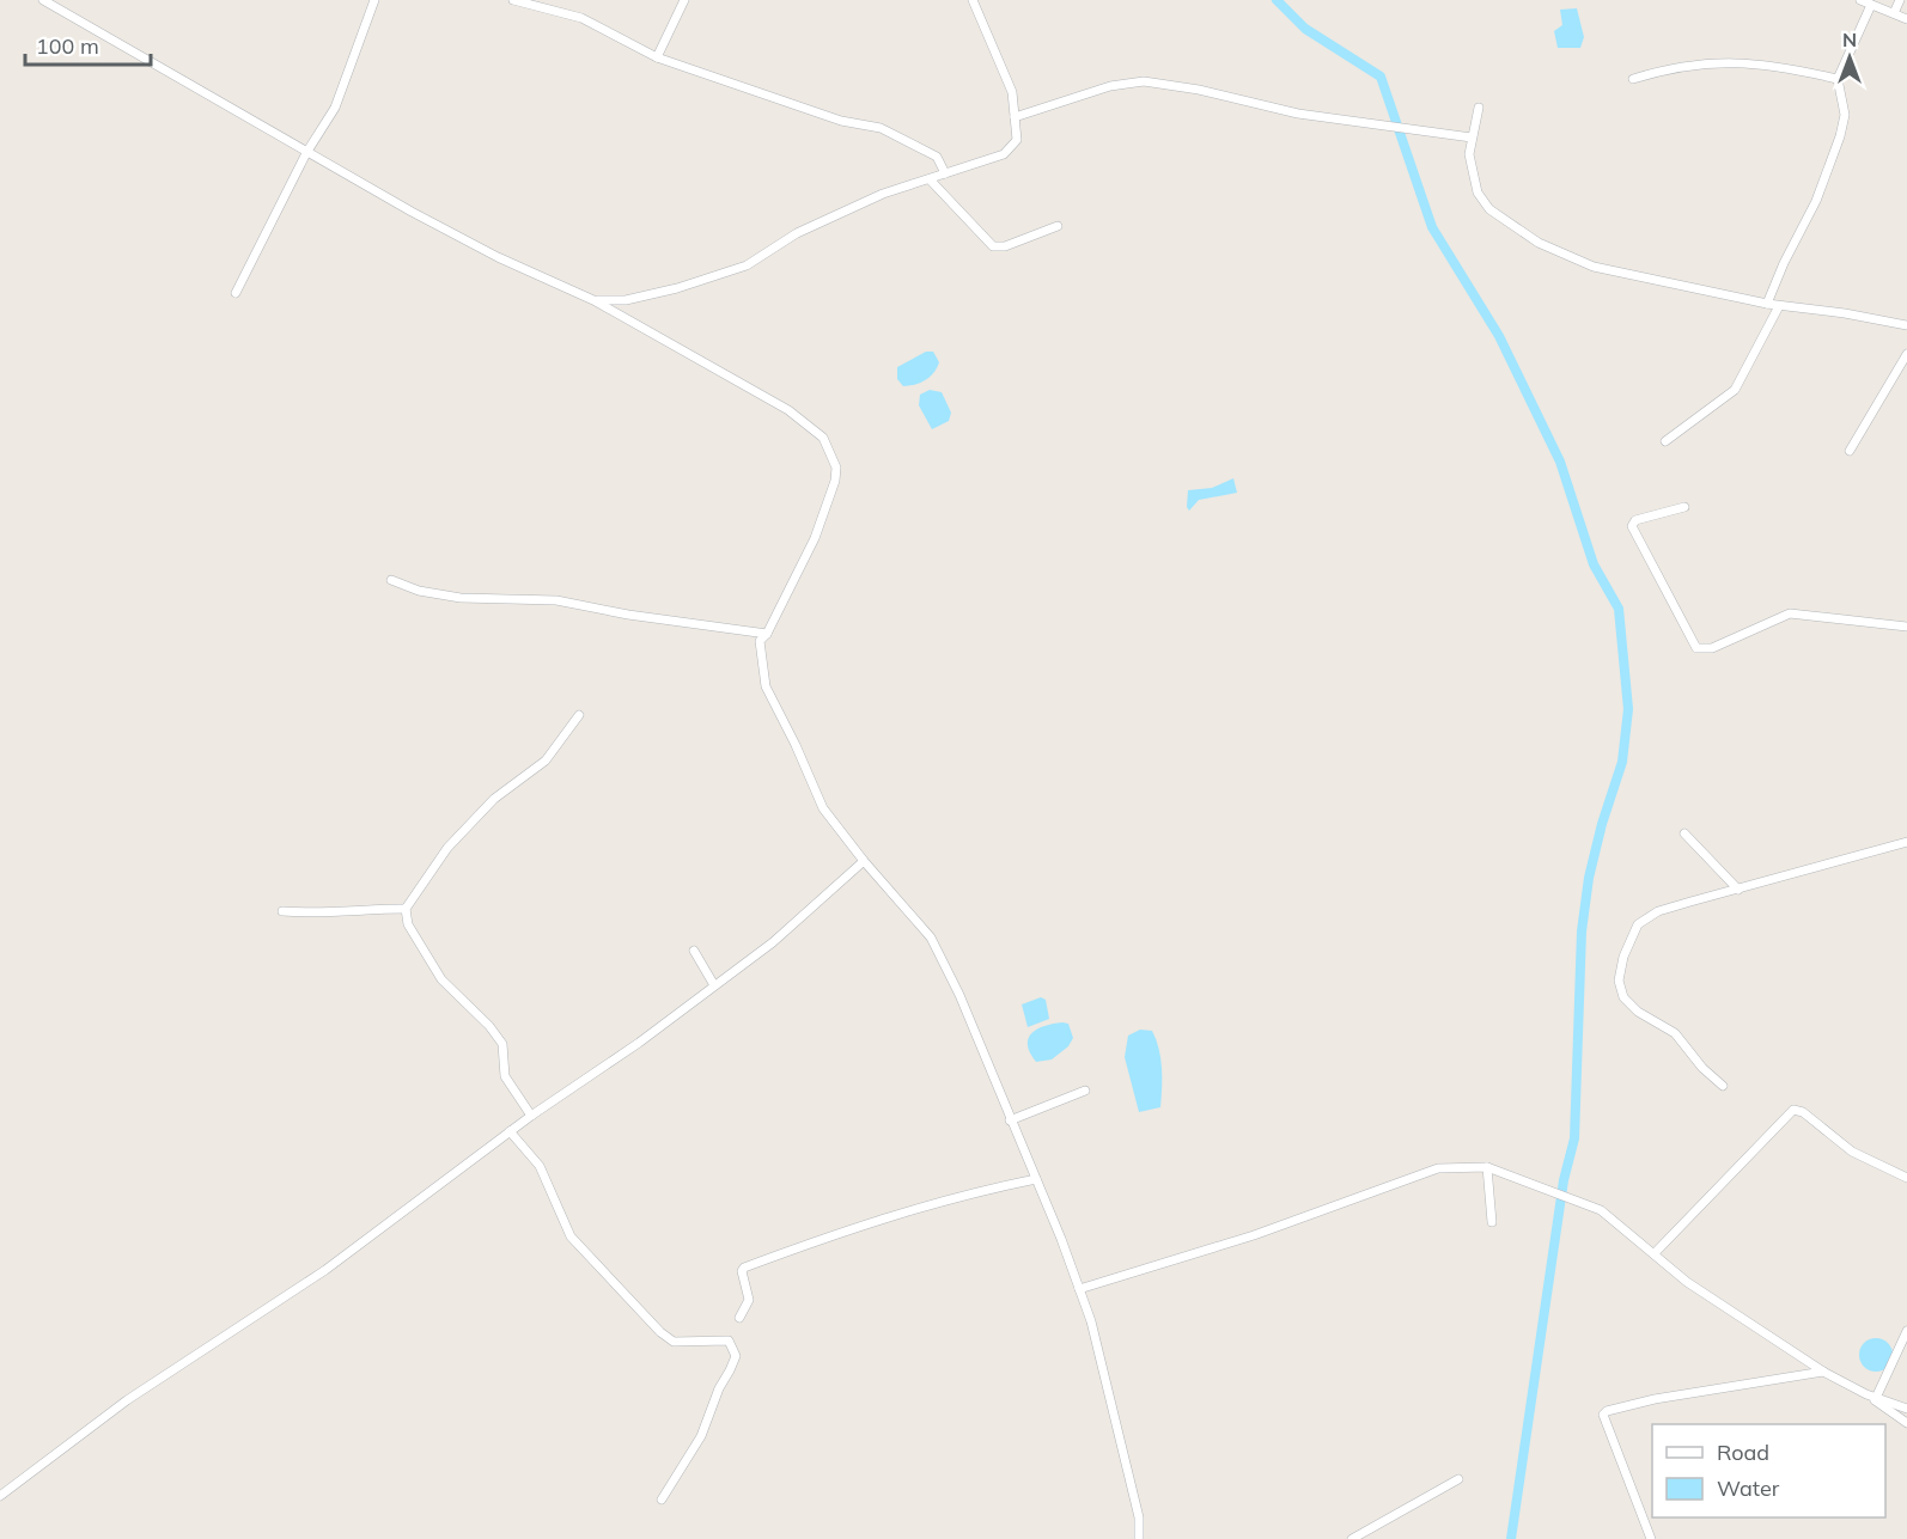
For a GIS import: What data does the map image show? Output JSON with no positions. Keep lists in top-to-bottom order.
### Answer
{
  "legend": ["Road", "Water"],
  "scale_bar": "100 m",
  "north": "top"
}
